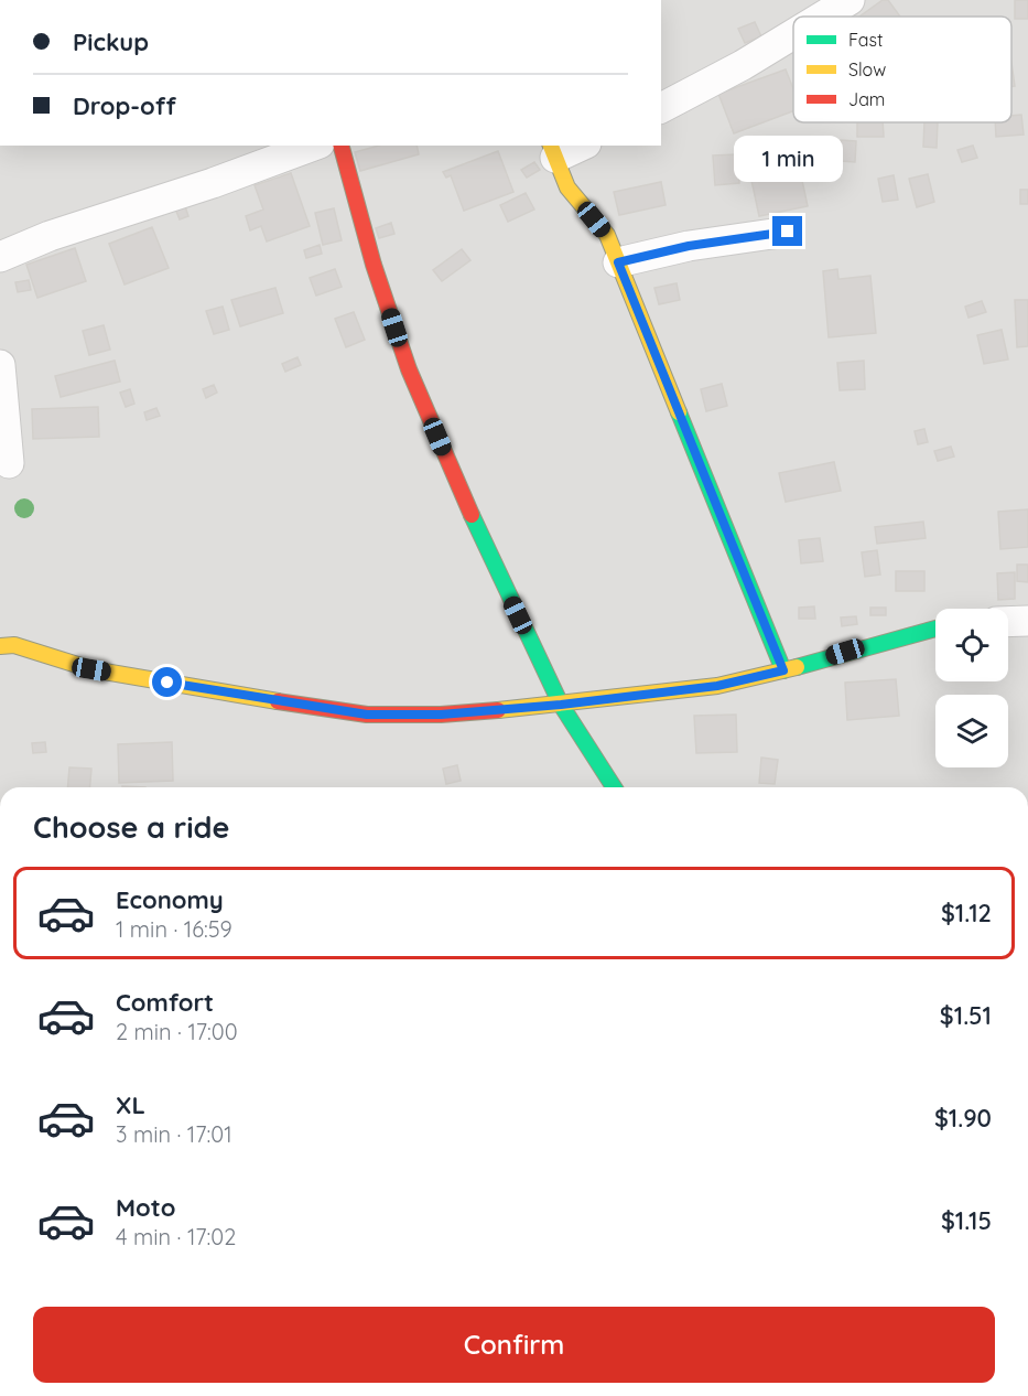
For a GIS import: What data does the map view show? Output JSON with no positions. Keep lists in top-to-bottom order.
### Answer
{
  "legend": ["Fast", "Slow", "Jam"],
  "page": {
    "banner": ["Pickup", "Drop-off"],
    "bubble": "1 min",
    "heading": "Choose a ride",
    "list": [
      {
        "name": "Economy",
        "note": "1 min · 16:59",
        "value": "$1.12"
      },
      {
        "name": "Comfort",
        "note": "2 min · 17:00",
        "value": "$1.51"
      },
      {
        "name": "XL",
        "note": "3 min · 17:01",
        "value": "$1.90"
      },
      {
        "name": "Moto",
        "note": "4 min · 17:02",
        "value": "$1.15"
      }
    ],
    "buttons": "Confirm"
  }
}
